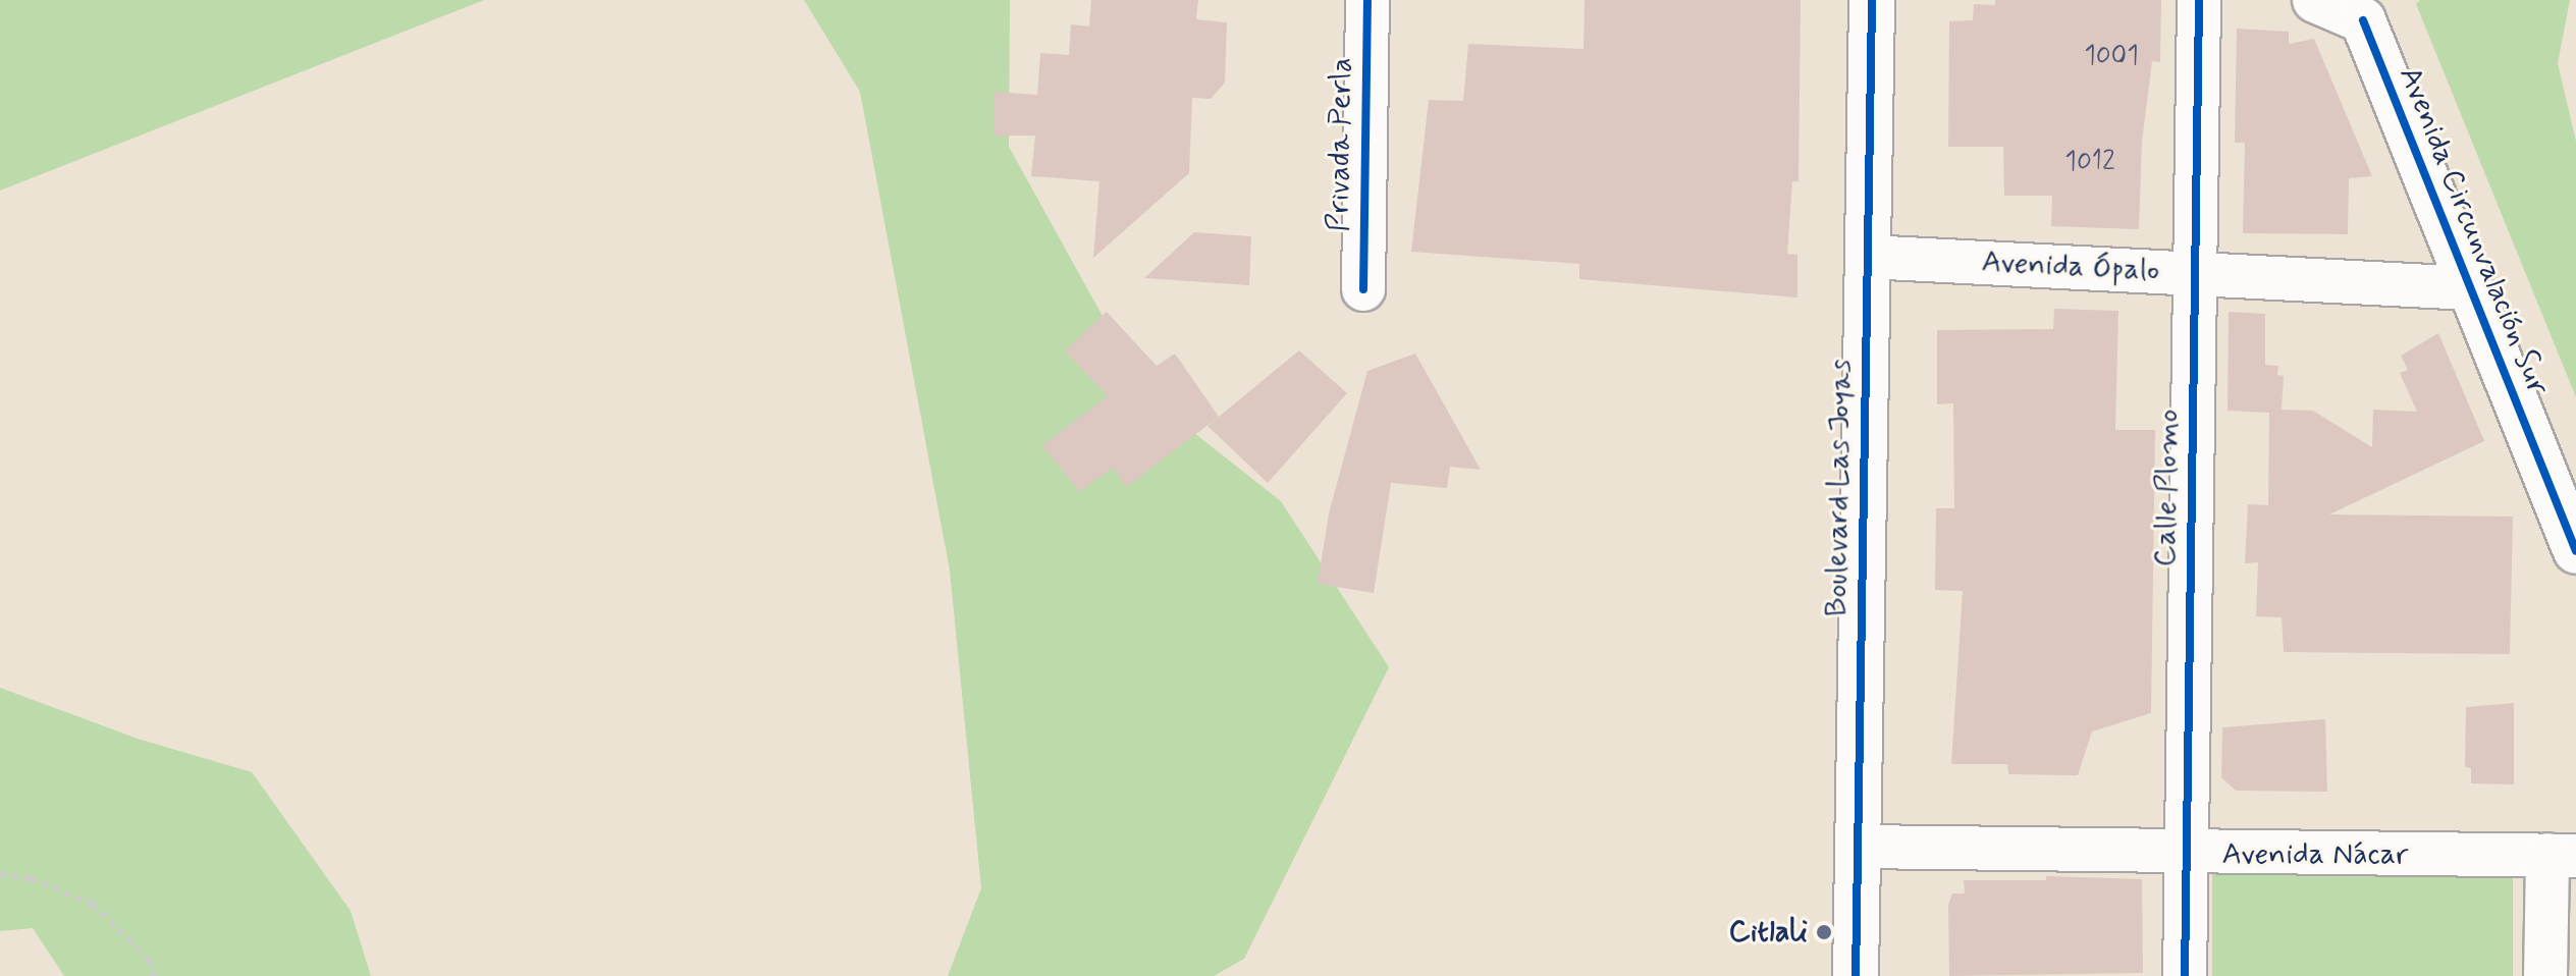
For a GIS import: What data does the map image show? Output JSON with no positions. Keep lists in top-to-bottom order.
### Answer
{
  "streets": {
    "street": [
      "Privada Perla",
      "Avenida Circunvalación Sur",
      "Avenida Ópalo",
      "Boulevard Las Joyas",
      "Calle Plomo",
      "Avenida Nácar"
    ]
  },
  "crossings": [
    ["Avenida Circunvalación Sur", "Avenida Ópalo"],
    ["Avenida Ópalo", "Boulevard Las Joyas"],
    ["Avenida Ópalo", "Calle Plomo"],
    ["Boulevard Las Joyas", "Avenida Nácar"],
    ["Calle Plomo", "Avenida Nácar"]
  ],
  "places": ["Citlali"],
  "house_numbers": ["1001", "1012"]
}
